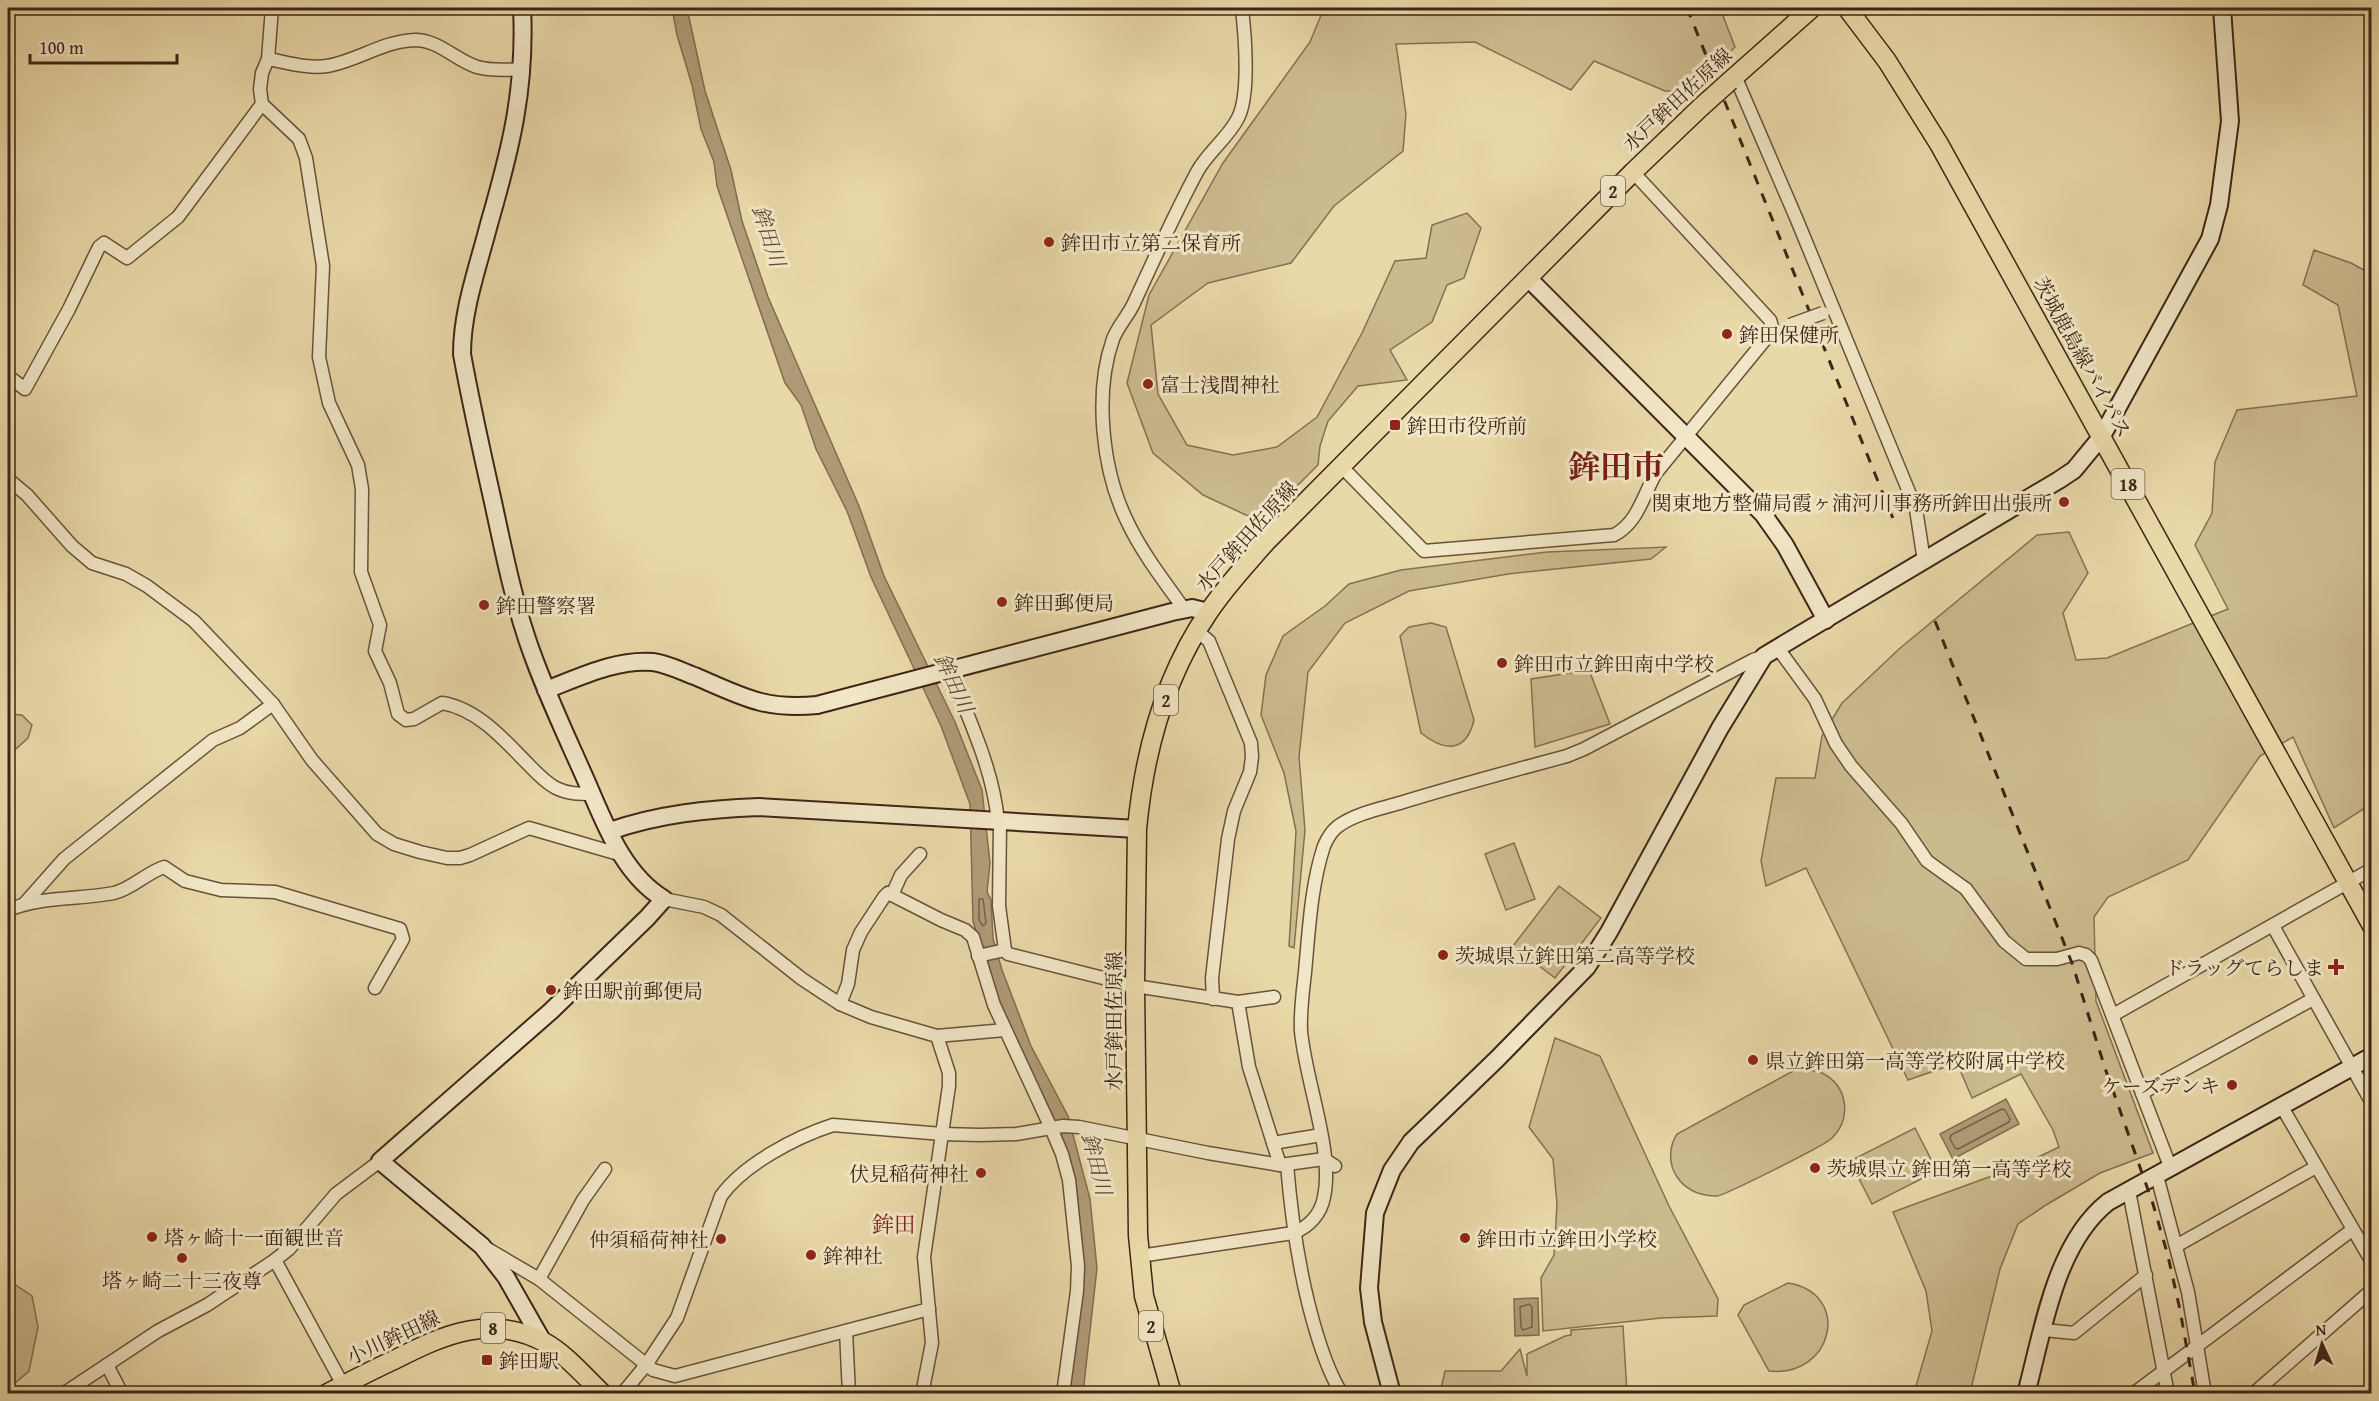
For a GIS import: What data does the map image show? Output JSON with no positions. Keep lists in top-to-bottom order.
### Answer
{
  "streets": {
    "main road": [
      "水戸鉾田佐原線",
      "2",
      "茨城鹿島線バイパス",
      "18",
      "8",
      "小川鉾田線"
    ]
  },
  "districts": ["鉾田市", "鉾田"],
  "water": ["鉾田川"],
  "places": {
    "other": [
      "鉾田市立第二保育所",
      "鉾田保健所",
      "富士浅間神社",
      "関東地方整備局霞ヶ浦河川事務所鉾田出張所",
      "鉾田郵便局",
      "鉾田警察署",
      "鉾田市立鉾田南中学校",
      "茨城県立鉾田第二高等学校",
      "鉾田駅前郵便局",
      "県立鉾田第一高等学校附属中学校",
      "ケーズデンキ",
      "茨城県立 鉾田第一高等学校",
      "伏見稲荷神社",
      "塔ヶ崎十一面観世音",
      "鉾田市立鉾田小学校",
      "仲須稲荷神社",
      "鉾神社",
      "塔ヶ崎二十三夜尊"
    ],
    "transit": ["鉾田市役所前", "鉾田駅"],
    "health": ["ドラッグてらしま"]
  },
  "scale_bar": "100 m",
  "north": "top"
}
